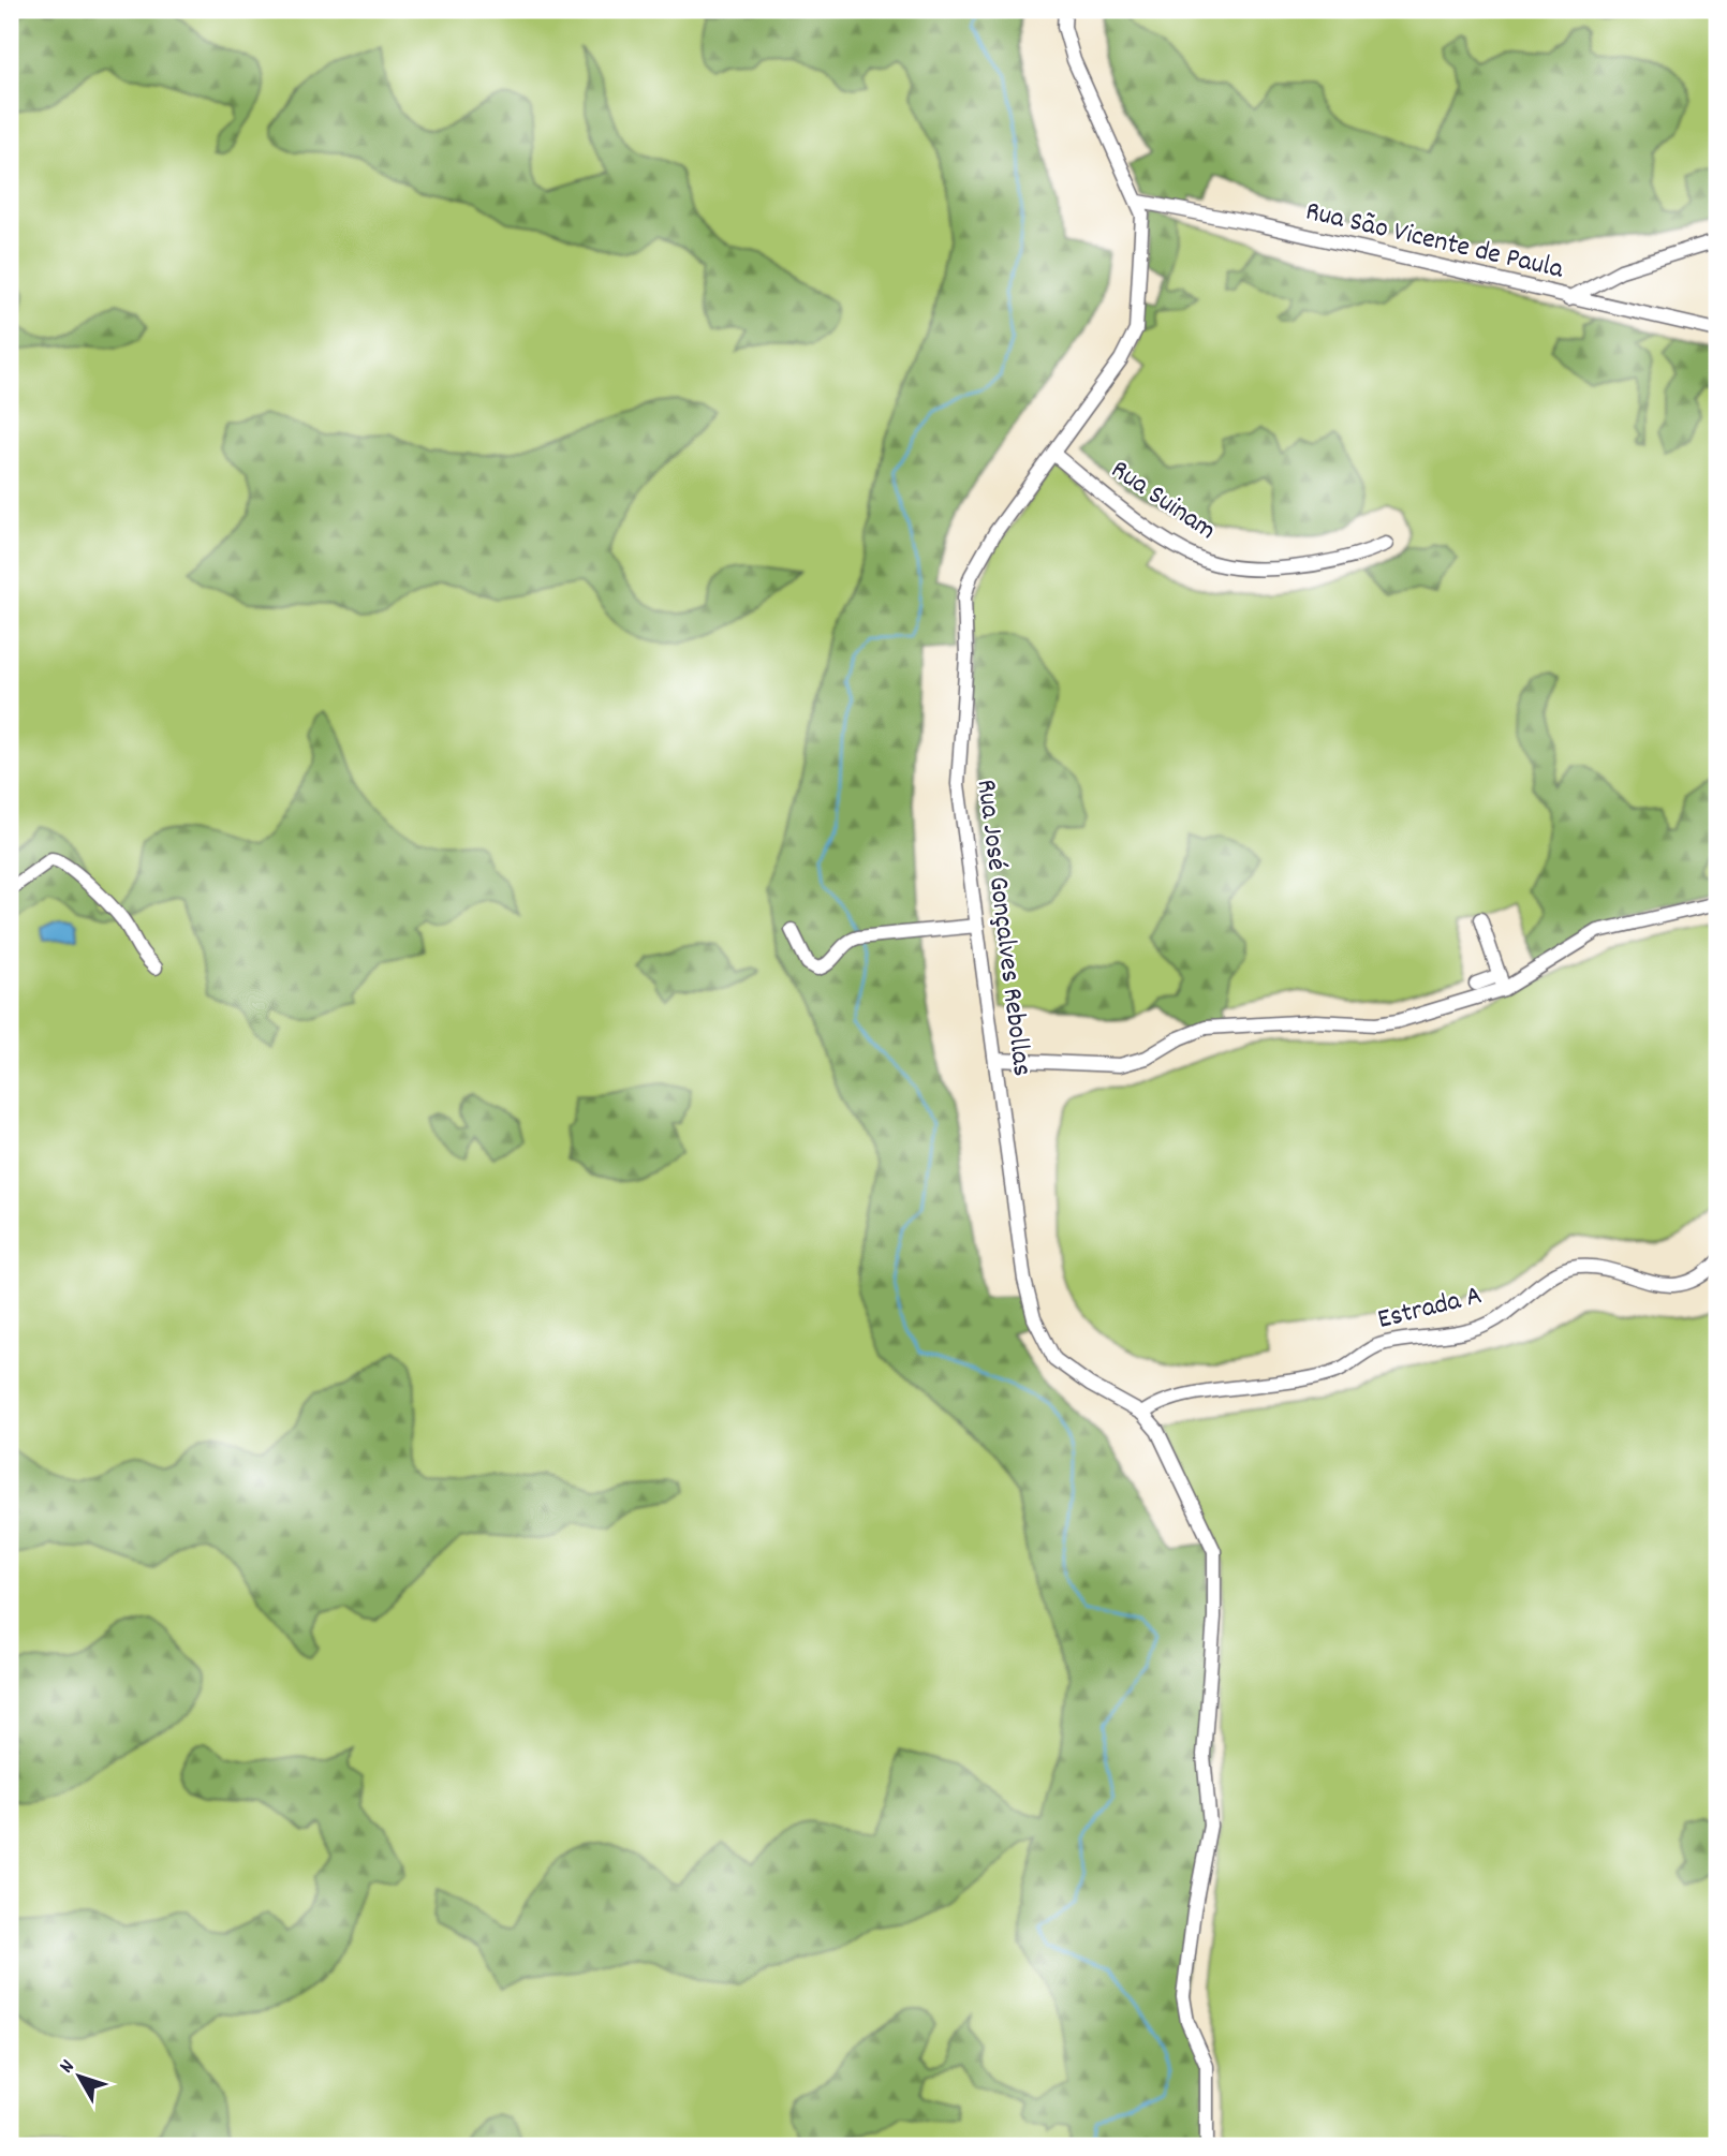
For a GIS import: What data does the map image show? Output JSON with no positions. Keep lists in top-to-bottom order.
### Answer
{
  "streets": {
    "street": [
      "Rua São Vicente de Paula",
      "Rua Suinam",
      "Rua José Gonçalves Rebollas",
      "Estrada A"
    ]
  },
  "crossings": [
    ["Rua São Vicente de Paula", "Rua José Gonçalves Rebollas"],
    ["Rua Suinam", "Rua José Gonçalves Rebollas"],
    ["Rua José Gonçalves Rebollas", "Estrada A"]
  ],
  "north": "top left"
}
